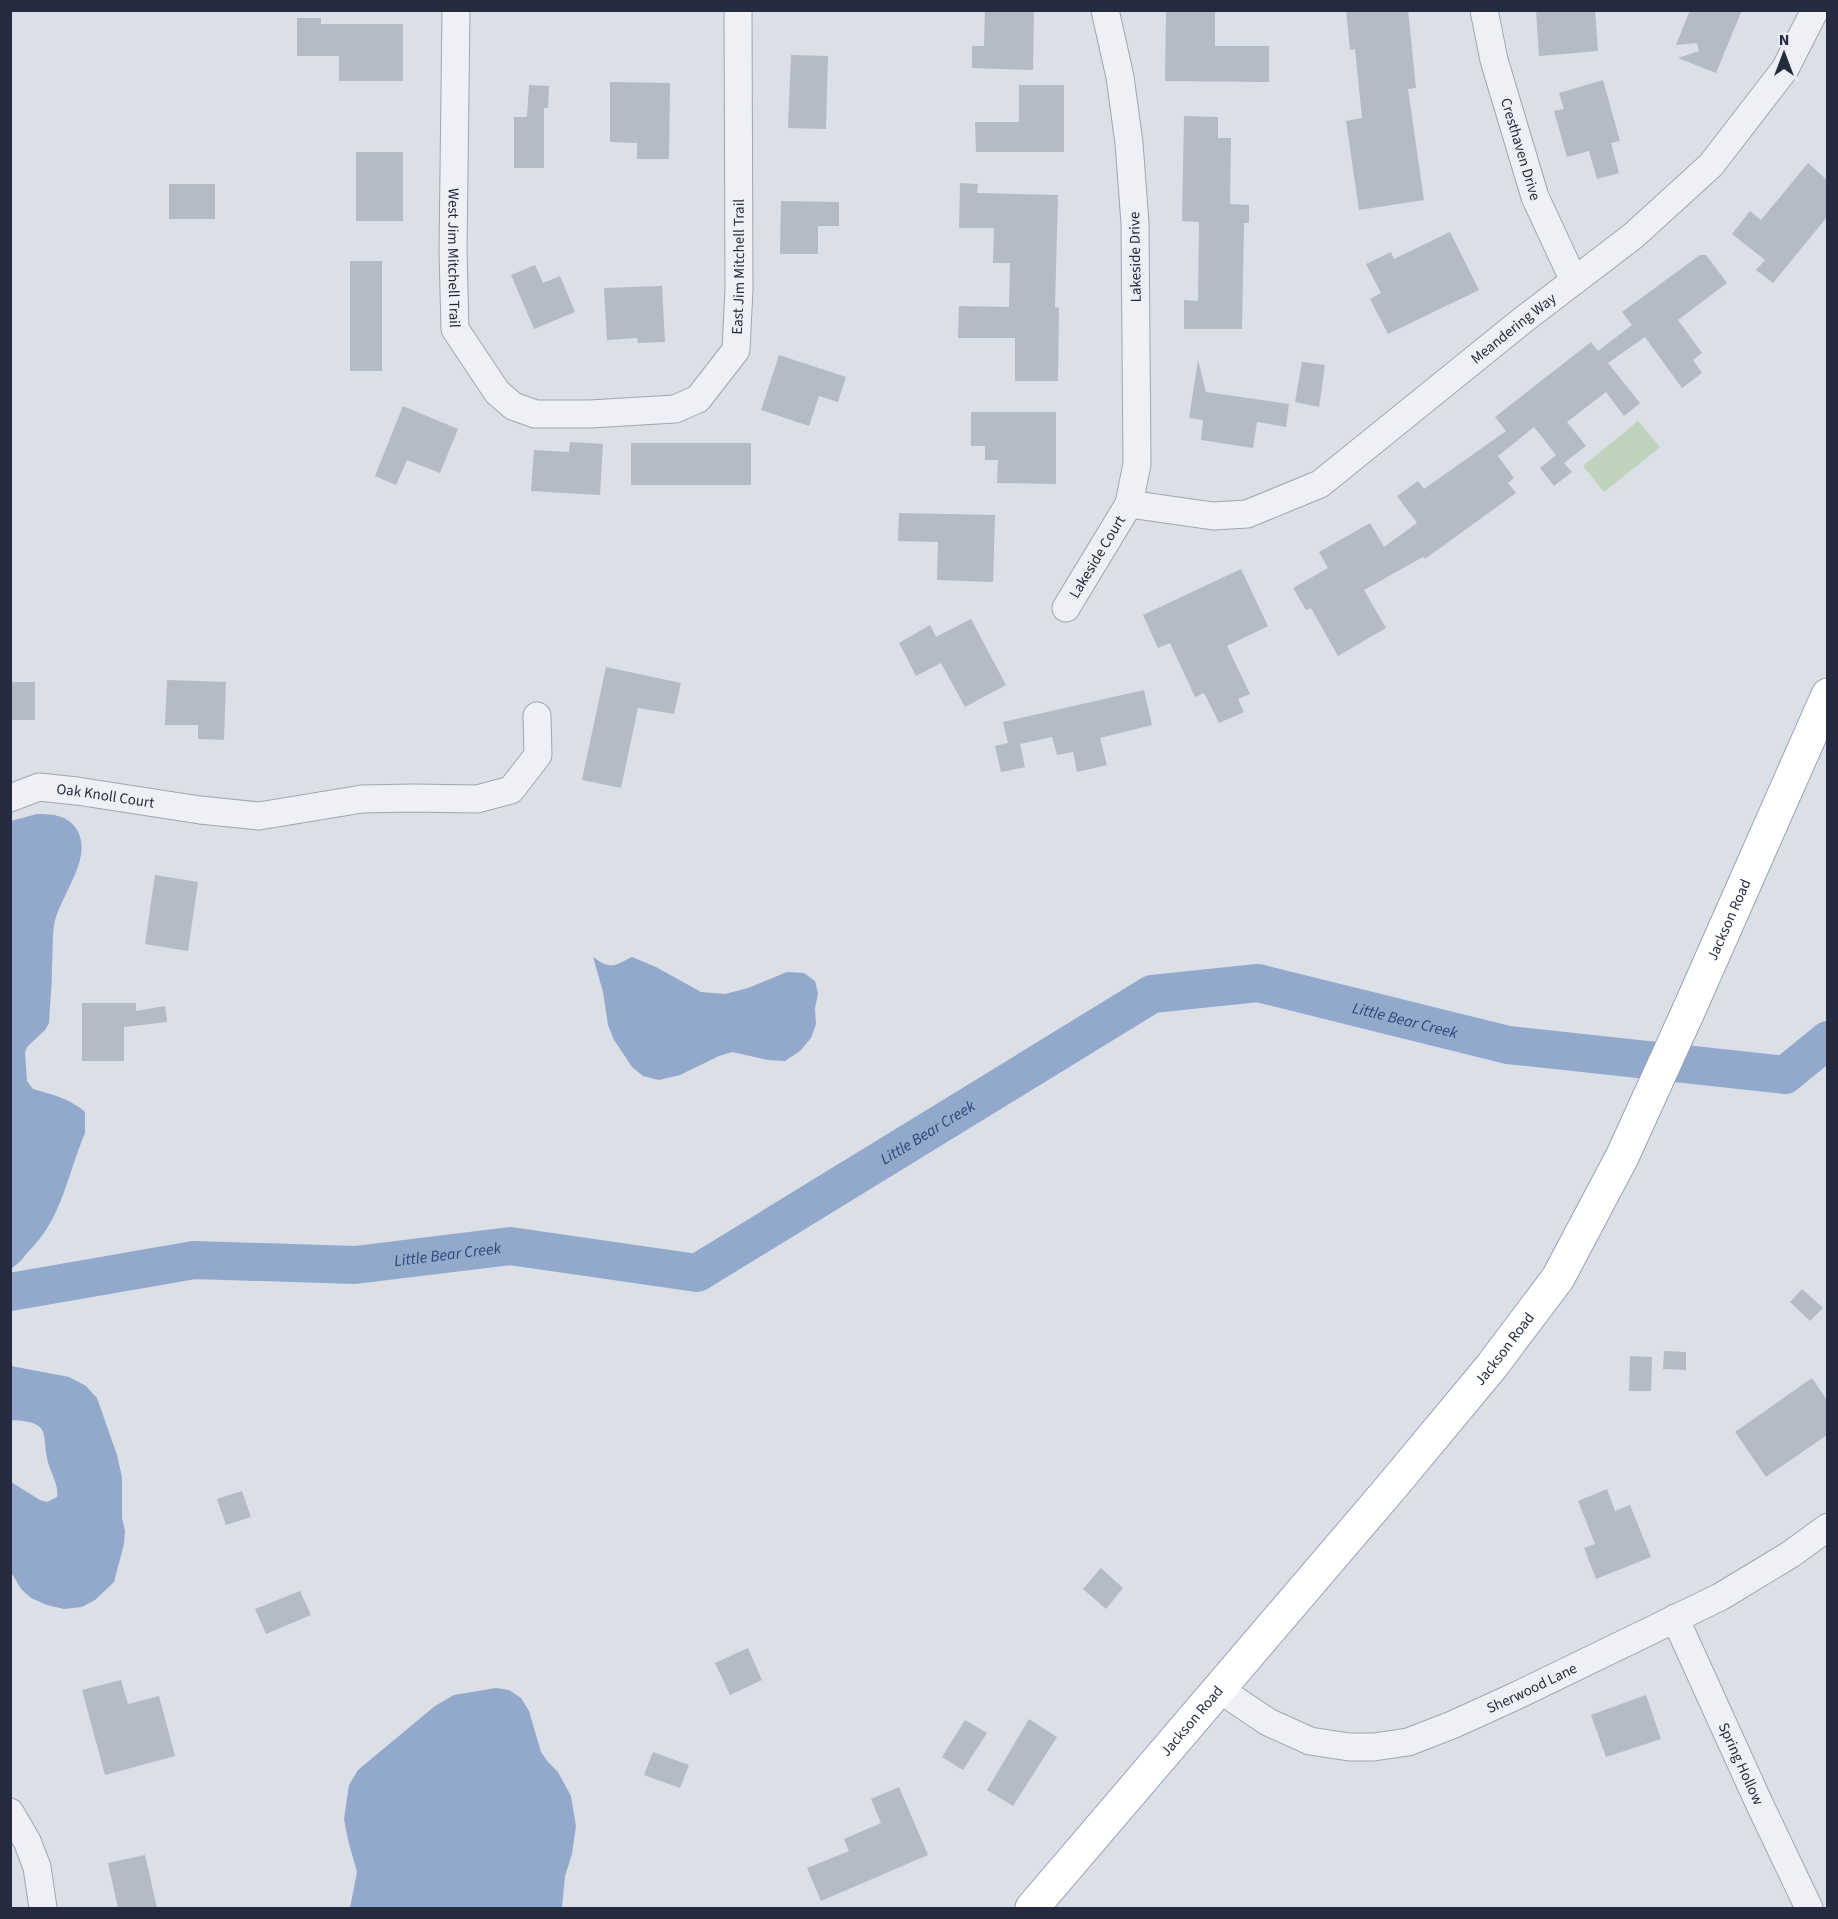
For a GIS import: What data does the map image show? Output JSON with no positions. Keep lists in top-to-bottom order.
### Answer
{
  "streets": {
    "main road": ["Jackson Road"],
    "street": [
      "Cresthaven Drive",
      "West Jim Mitchell Trail",
      "Lakeside Drive",
      "East Jim Mitchell Trail",
      "Meandering Way",
      "Lakeside Court",
      "Oak Knoll Court",
      "Sherwood Lane",
      "Spring Hollow"
    ]
  },
  "crossings": [
    ["Cresthaven Drive", "Meandering Way"],
    ["West Jim Mitchell Trail", "East Jim Mitchell Trail"],
    ["Lakeside Drive", "Meandering Way"],
    ["Lakeside Drive", "Lakeside Court"],
    ["Meandering Way", "Lakeside Court"],
    ["Jackson Road", "Sherwood Lane"],
    ["Sherwood Lane", "Spring Hollow"]
  ],
  "water": ["Little Bear Creek"],
  "north": "top"
}
